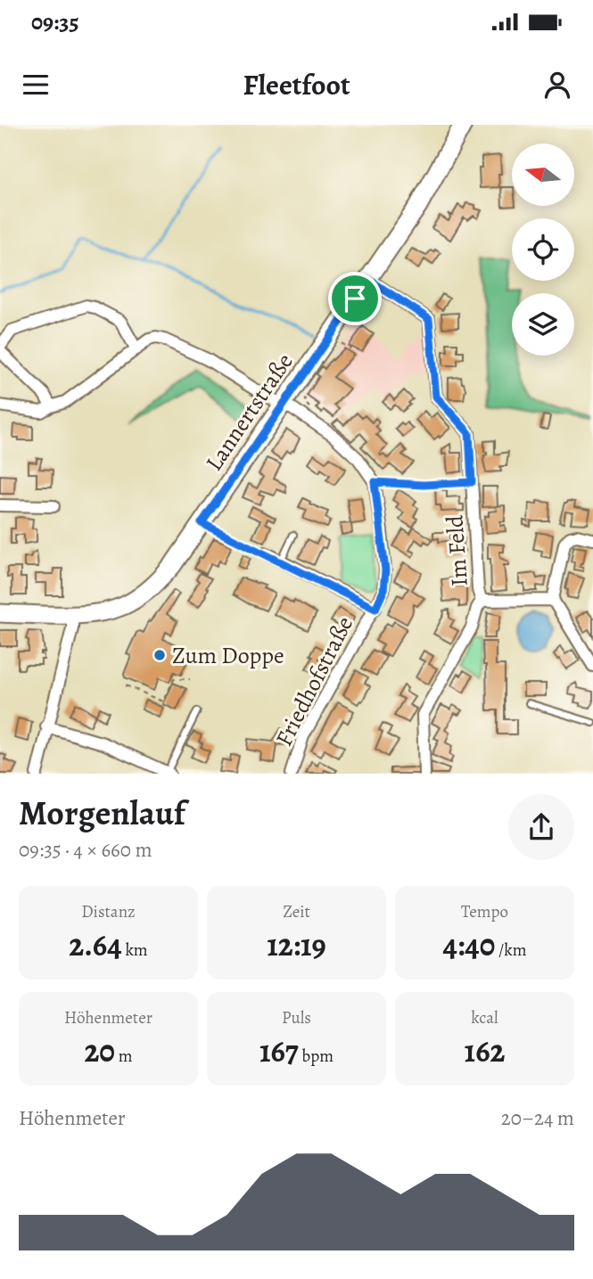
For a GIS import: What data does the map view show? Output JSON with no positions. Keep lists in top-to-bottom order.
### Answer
{
  "streets": {
    "street": ["Lannertstraße", "Im Feld", "Friedhofstraße"]
  },
  "crossings": [
    ["Lannertstraße", "Im Feld"],
    ["Lannertstraße", "Friedhofstraße"]
  ],
  "places": ["Zum Doppe"],
  "north": "left",
  "page": {
    "status": "09:35",
    "header": "Fleetfoot",
    "heading": ["Morgenlauf", "09:35 · 4 × 660 m"],
    "stats": [
      ["Distanz", "2.64 km"],
      ["Zeit", "12:19"],
      ["Tempo", "4:40 /km"],
      ["Höhenmeter", "20 m"],
      ["Puls", "167 bpm"],
      ["kcal", "162"]
    ],
    "chart": ["Höhenmeter", "20–24 m"]
  }
}
